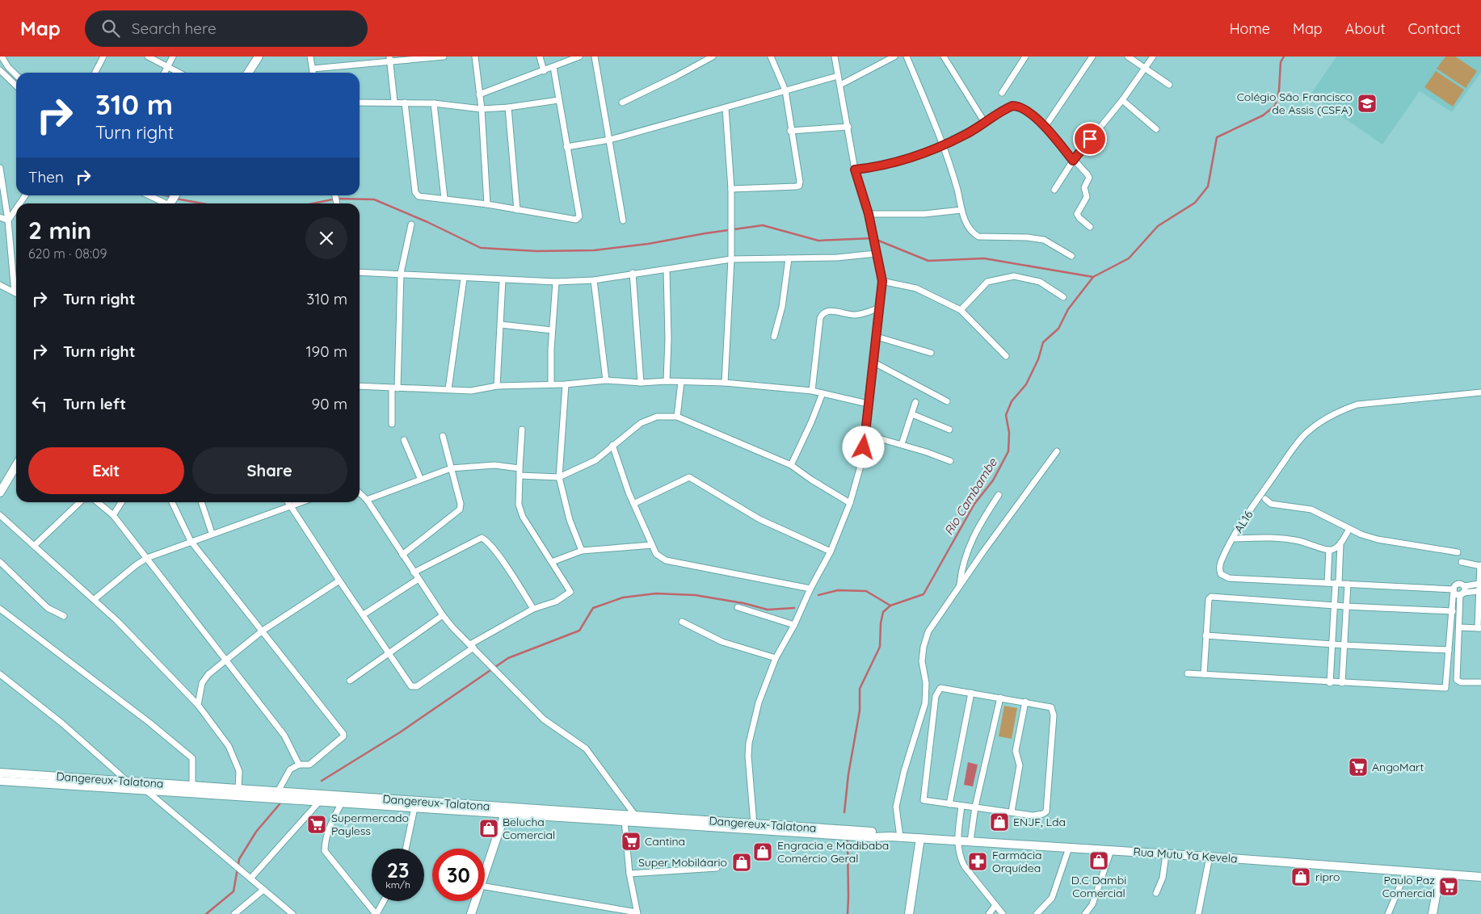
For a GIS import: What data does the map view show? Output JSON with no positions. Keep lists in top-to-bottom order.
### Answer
{
  "streets": {
    "main road": ["Dangereux-Talatona", "Rua Mutu Ya Kevela"],
    "street": ["AL16"]
  },
  "crossings": [
    ["Dangereux-Talatona", "Rua Mutu Ya Kevela"]
  ],
  "water": ["Rio Cambambe"],
  "places": {
    "school or university": ["Colégio São Francisco de Assis (CSFA)"],
    "supermarket": [
      "AngoMart",
      "Supermercado Payless",
      "Cantina",
      "Paulo Paz Comercial"
    ],
    "shop": [
      "ENJF, Lda",
      "Belucha Comercial",
      "Engracia e Madibaba Comércio Geral",
      "D.C Dambi Comercial",
      "Super Mobiláario",
      "ripro"
    ],
    "pharmacy": ["Farmácia Orquídea"]
  },
  "page": {
    "header": "Map",
    "search": "Search here",
    "nav": [
      "Home",
      "Map",
      "About",
      "Contact"
    ],
    "turn": ["310 m", "Turn right"],
    "then": "Then",
    "heading": ["2 min", "620 m · 08:09"],
    "list": [
      {
        "name": "Turn right",
        "value": "310 m"
      },
      {
        "name": "Turn right",
        "value": "190 m"
      },
      {
        "name": "Turn left",
        "value": "90 m"
      }
    ],
    "buttons": ["Exit", "Share"],
    "speed": "23 km/h",
    "limit": "30"
  }
}
